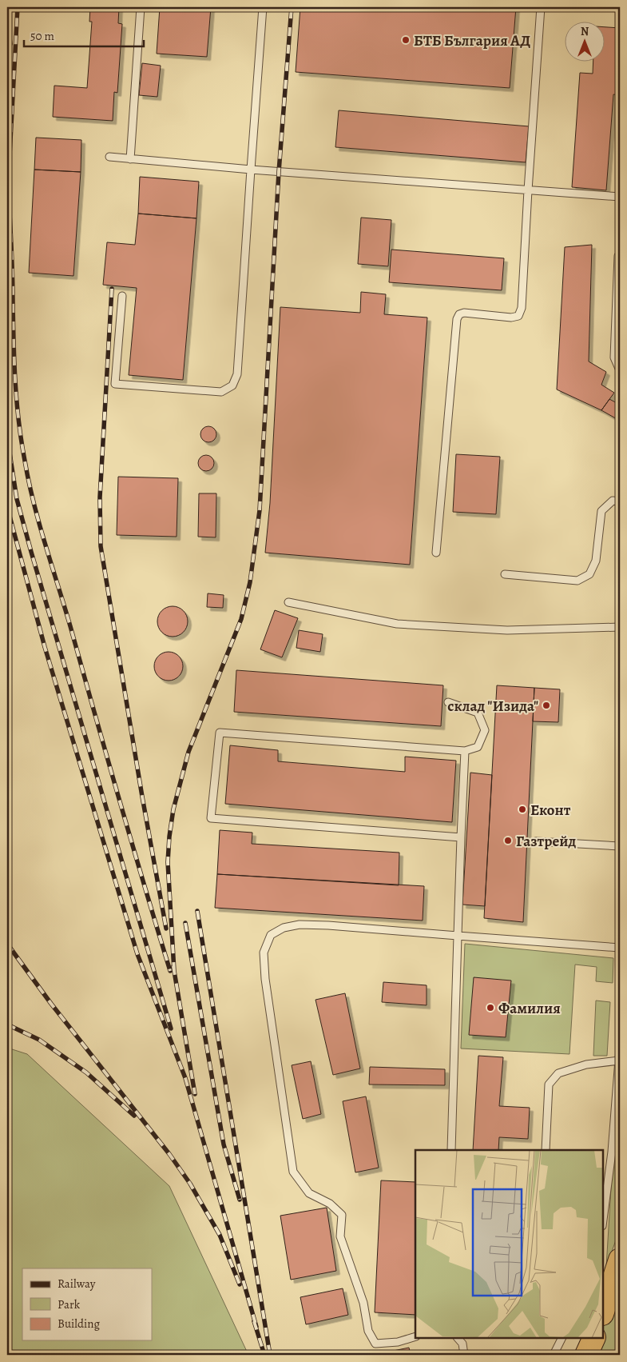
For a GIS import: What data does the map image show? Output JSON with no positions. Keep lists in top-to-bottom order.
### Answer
{
  "places": [
    "БТБ България АД",
    "склад \"Изида\"",
    "Еконт",
    "Газтрейд",
    "Фамилия"
  ],
  "legend": ["Railway", "Park", "Building"],
  "scale_bar": "50 m",
  "north": "top"
}
